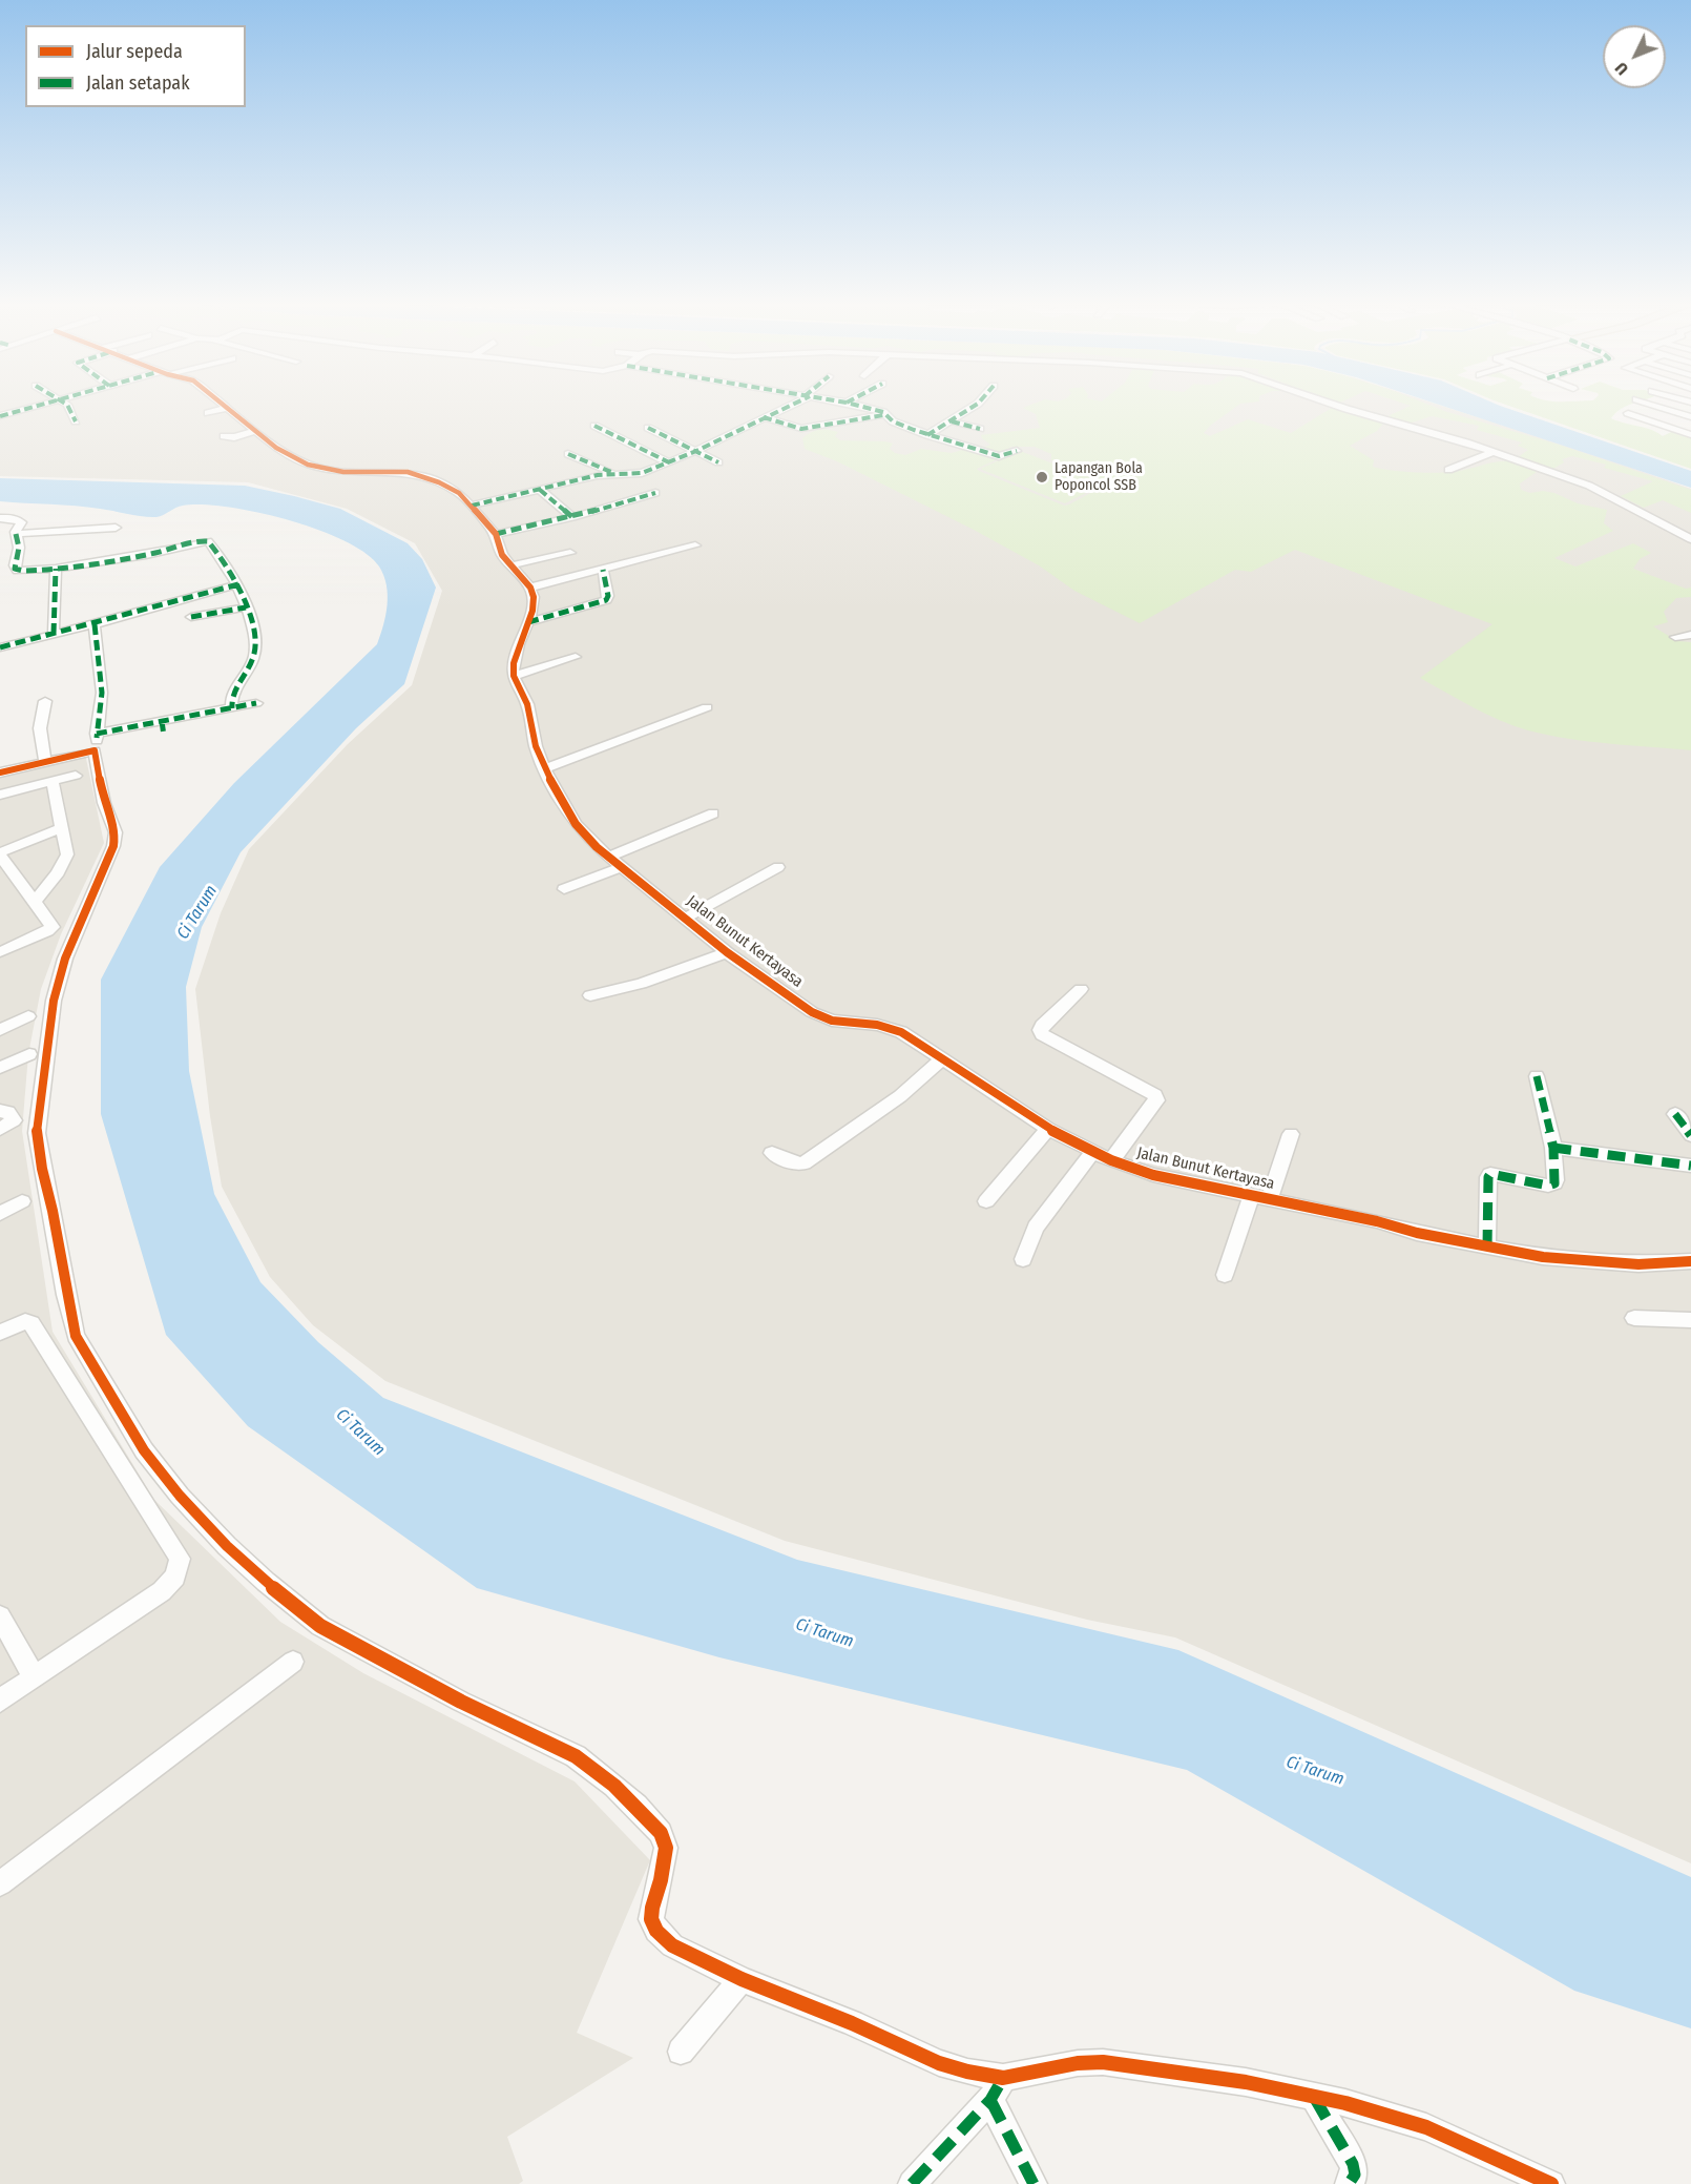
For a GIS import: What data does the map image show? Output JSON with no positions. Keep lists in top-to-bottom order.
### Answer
{
  "streets": {
    "street": ["Jalan Bunut Kertayasa"]
  },
  "water": ["Ci Tarum"],
  "places": ["Lapangan Bola Poponcol SSB"],
  "legend": ["Jalur sepeda", "Jalan setapak"],
  "north": "bottom left"
}
